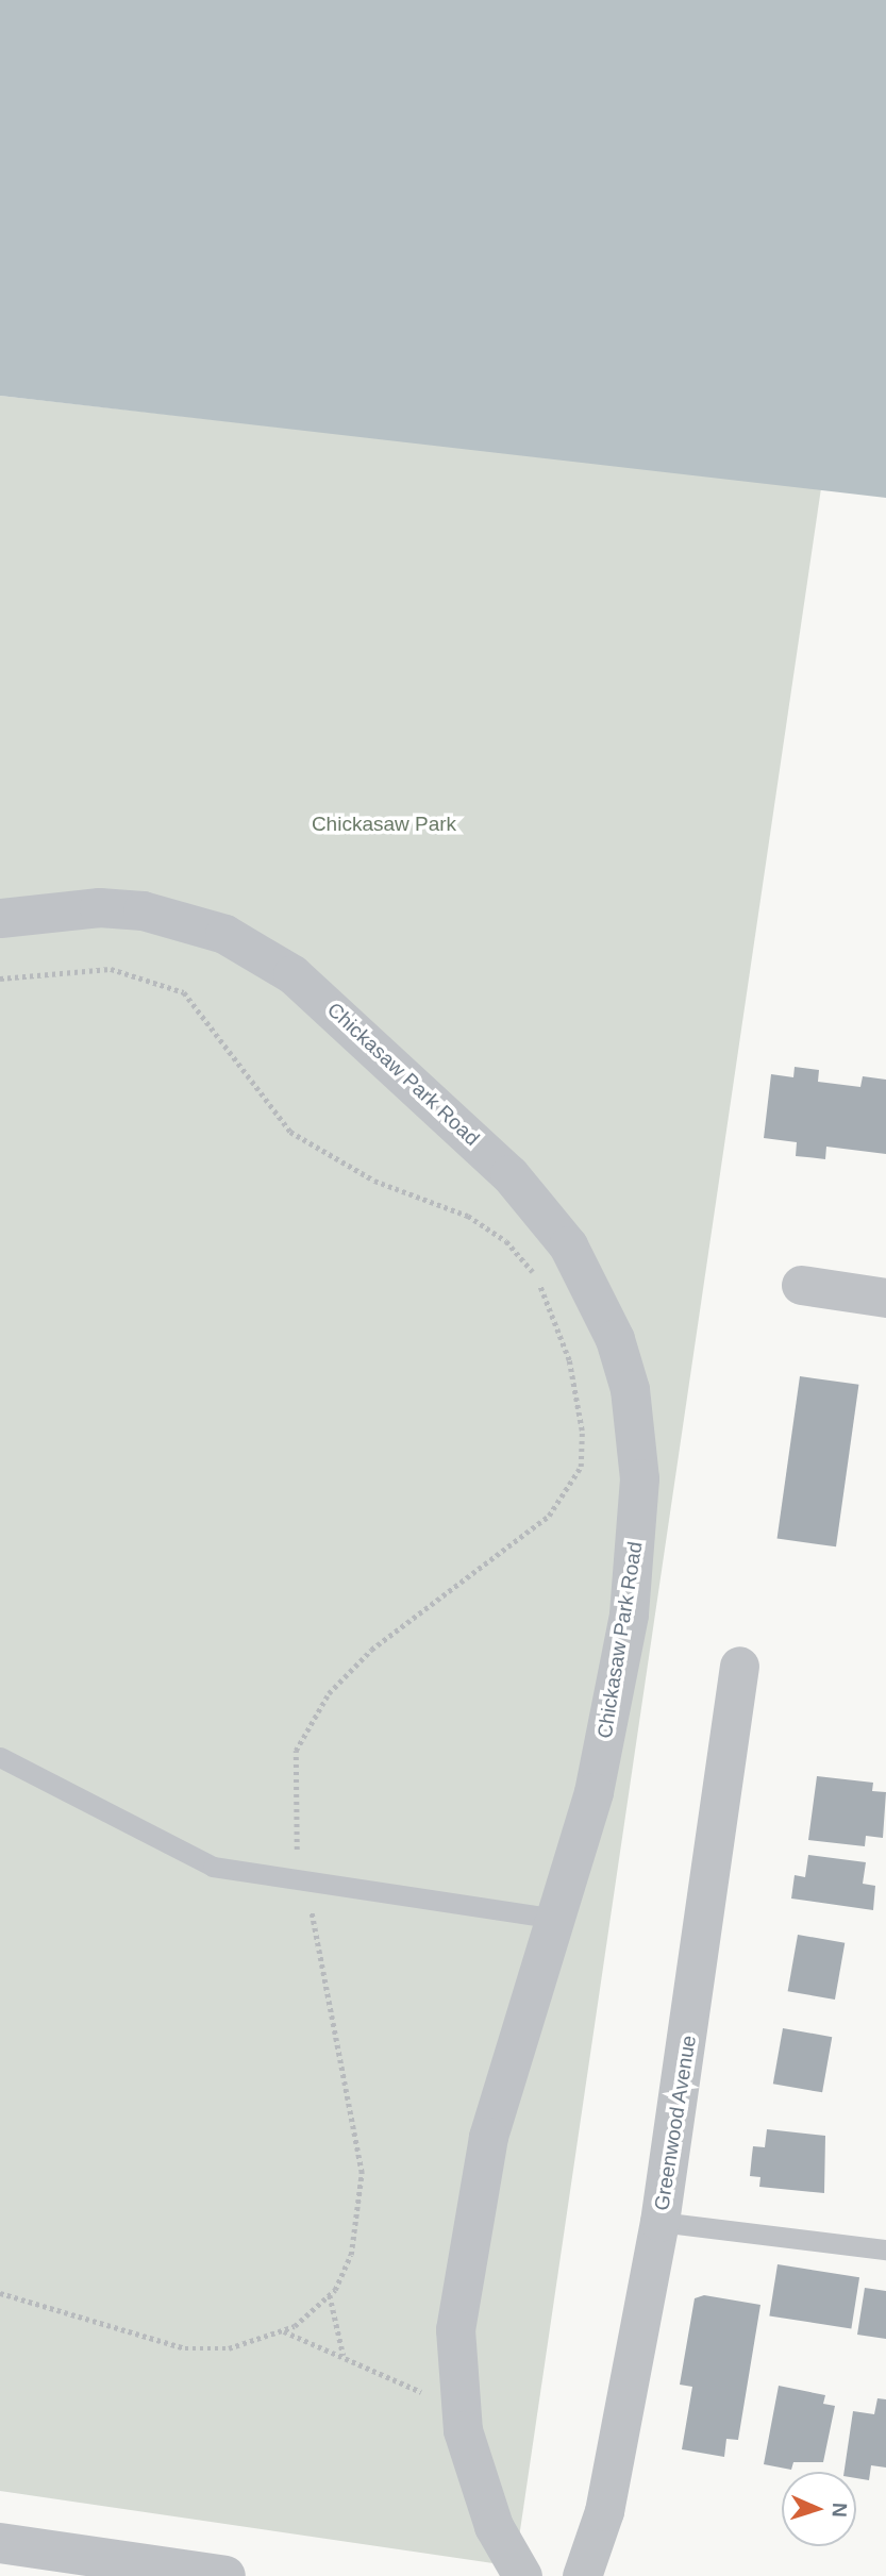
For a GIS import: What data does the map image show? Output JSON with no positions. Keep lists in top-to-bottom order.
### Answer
{
  "streets": {
    "street": ["Chickasaw Park Road", "Greenwood Avenue"]
  },
  "parks": ["Chickasaw Park"],
  "north": "right"
}
